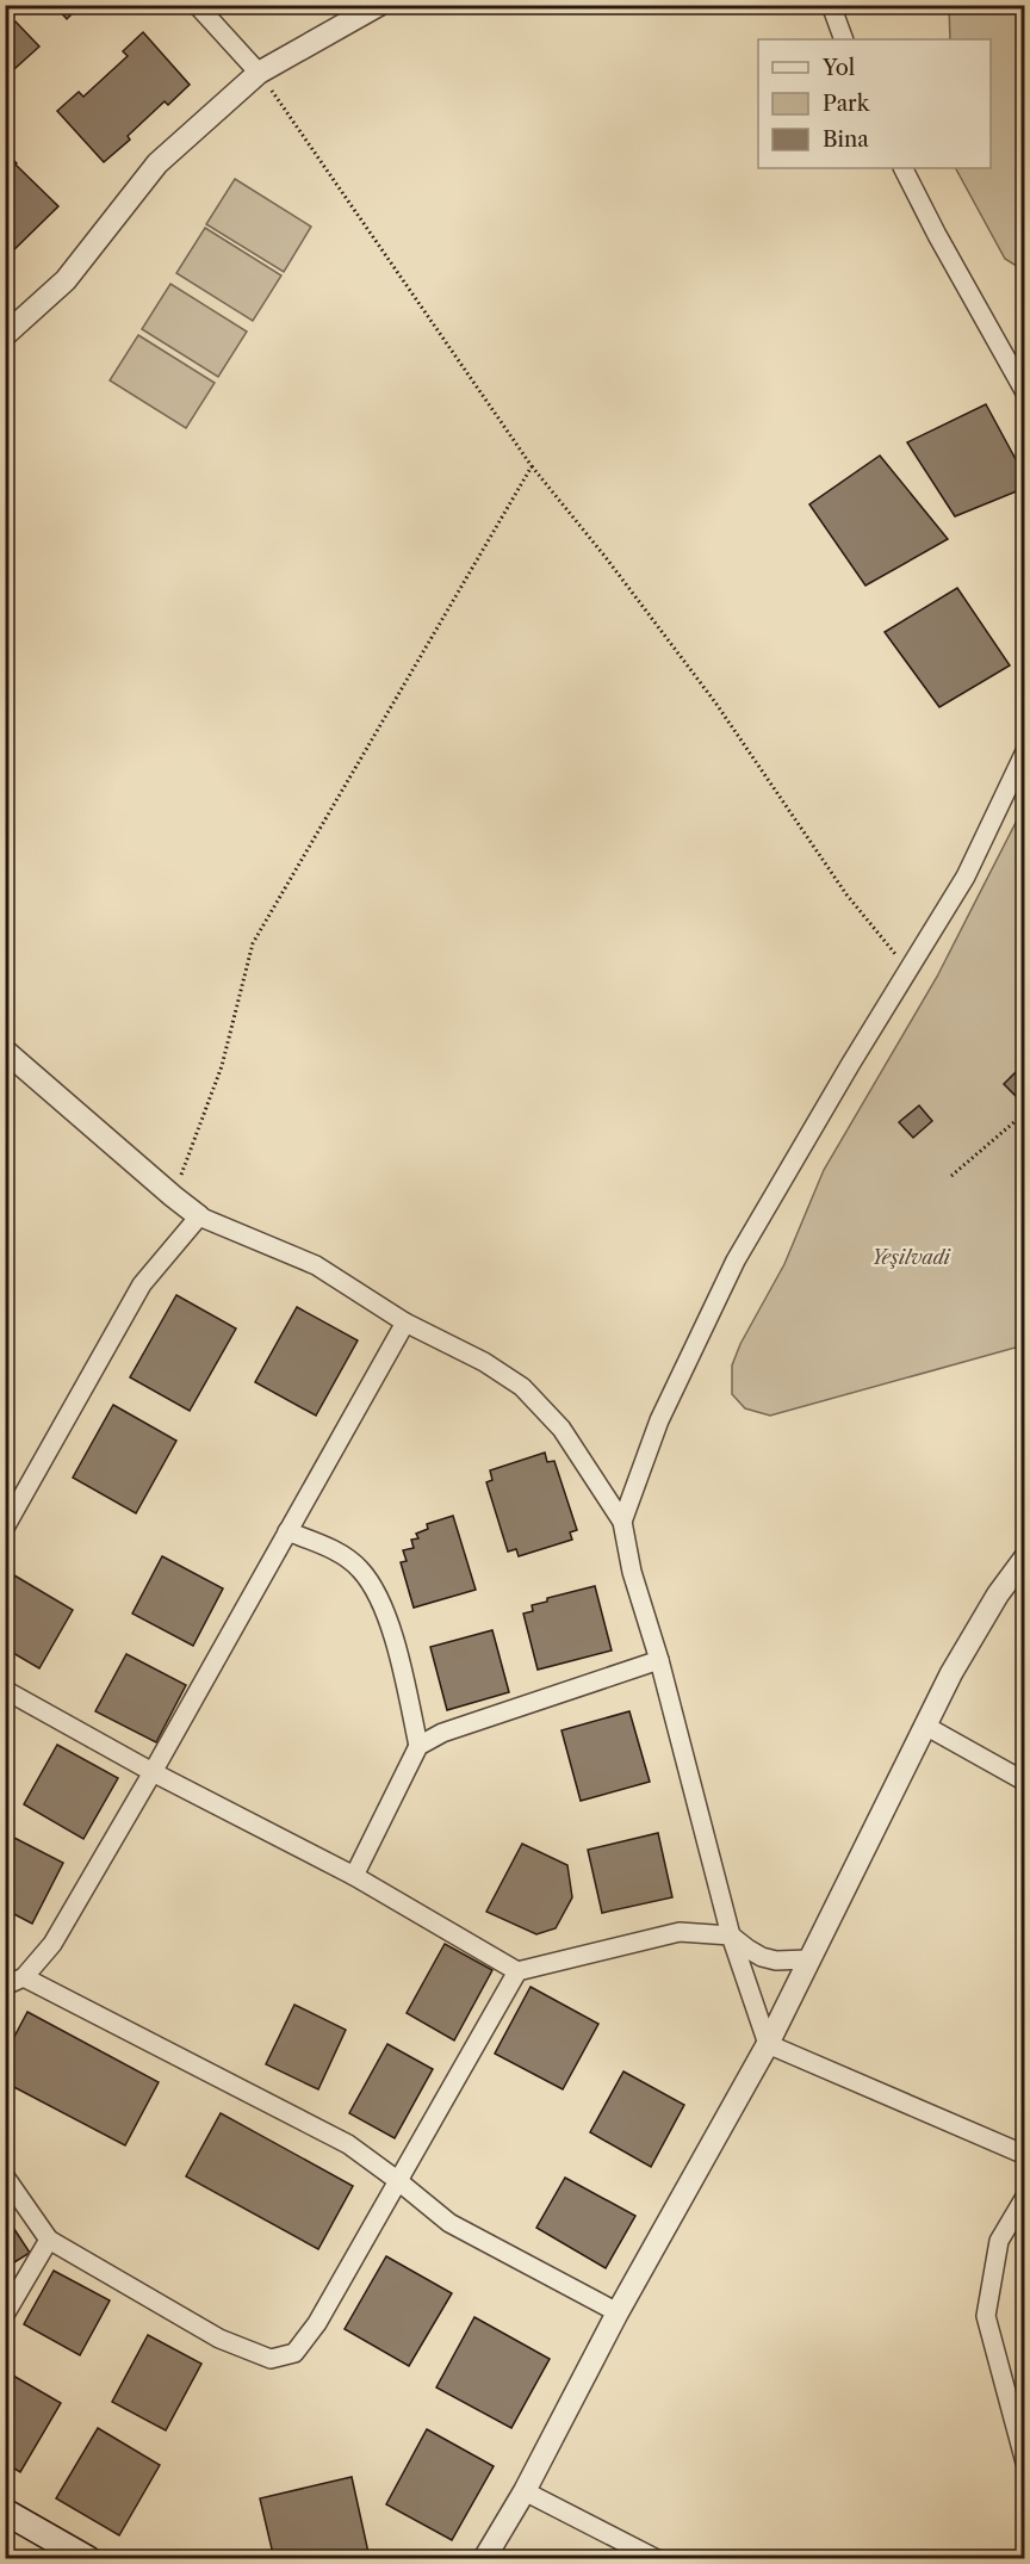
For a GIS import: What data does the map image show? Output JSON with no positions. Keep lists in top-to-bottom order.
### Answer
{
  "parks": ["Yeşilvadi"],
  "legend": ["Yol", "Park", "Bina"]
}
